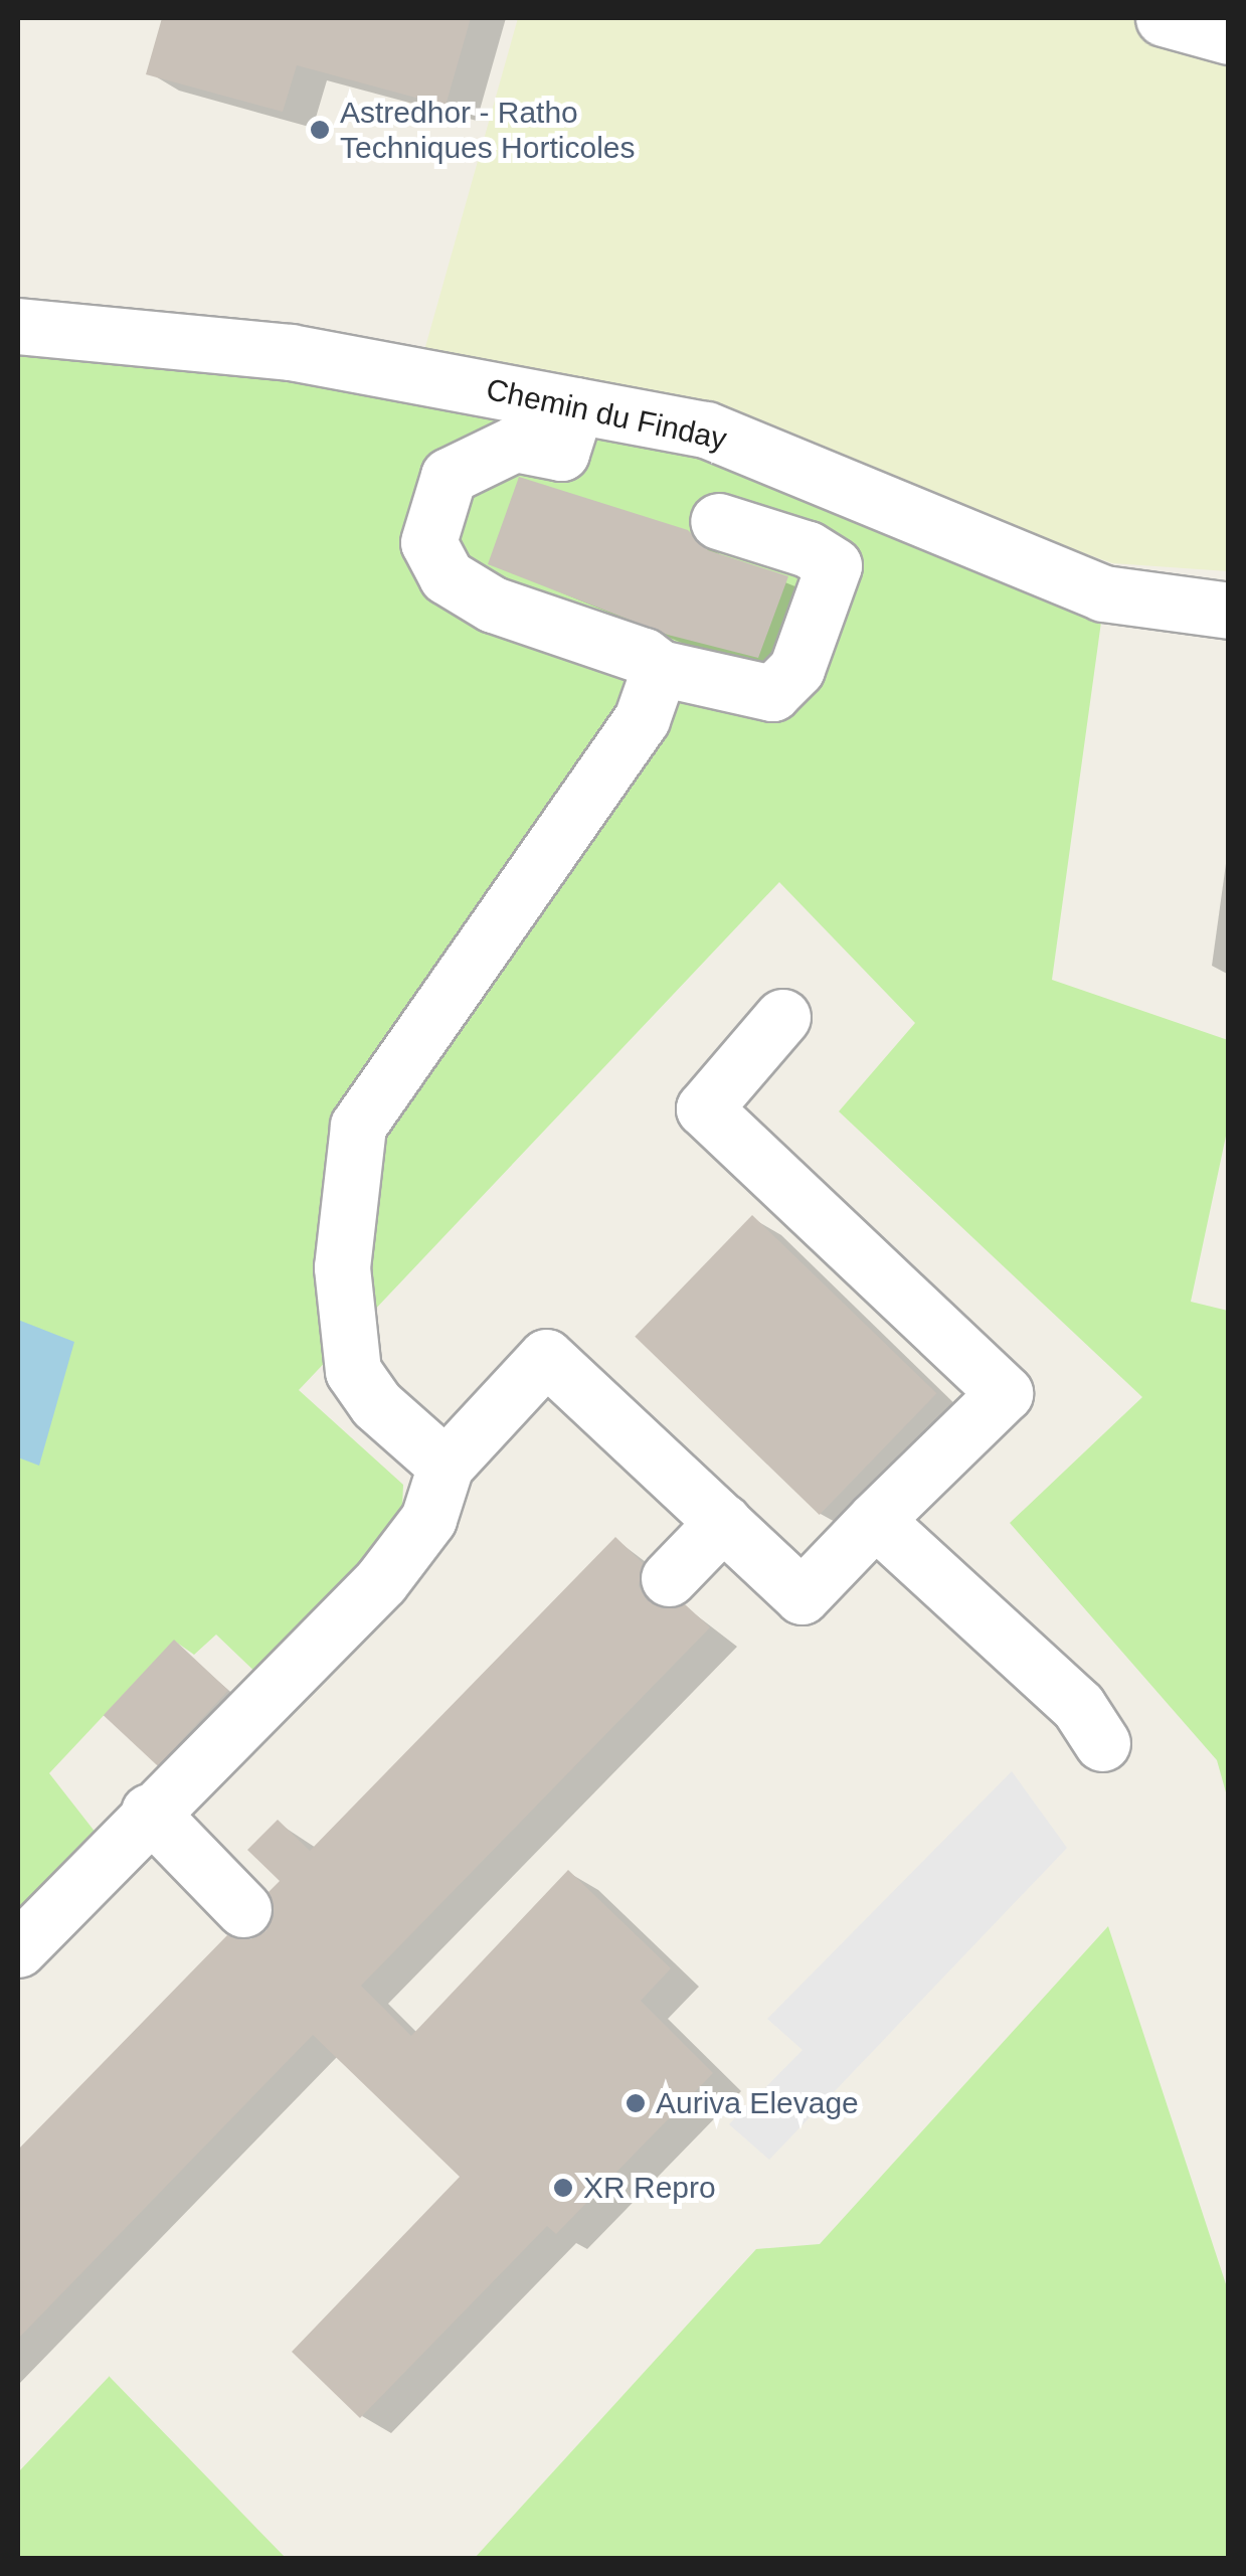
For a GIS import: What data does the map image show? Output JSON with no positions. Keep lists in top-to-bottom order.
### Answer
{
  "streets": {
    "street": ["Chemin du Finday"]
  },
  "places": ["Astredhor - Ratho Techniques Horticoles", "Auriva Elevage", "XR Repro"]
}
